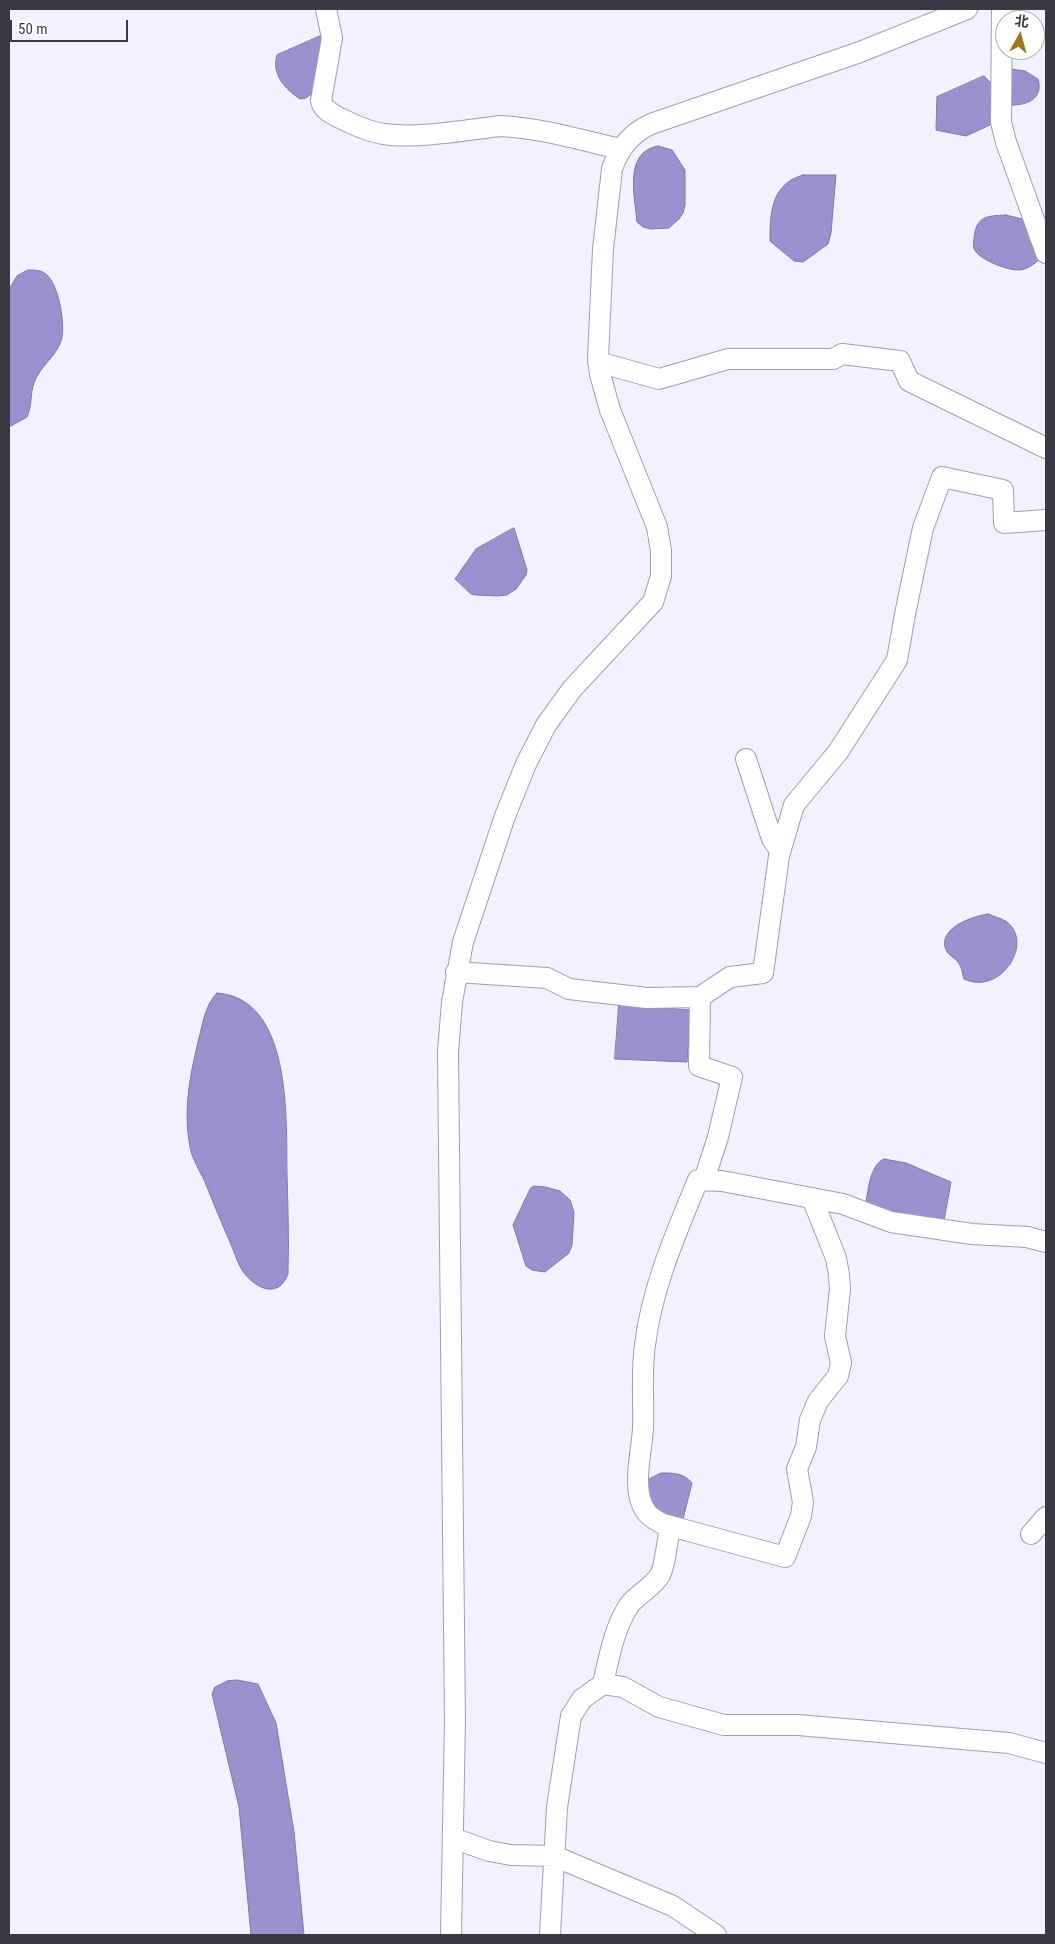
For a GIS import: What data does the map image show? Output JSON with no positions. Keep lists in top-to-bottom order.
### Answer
{
  "scale_bar": "50 m",
  "north": "top"
}
